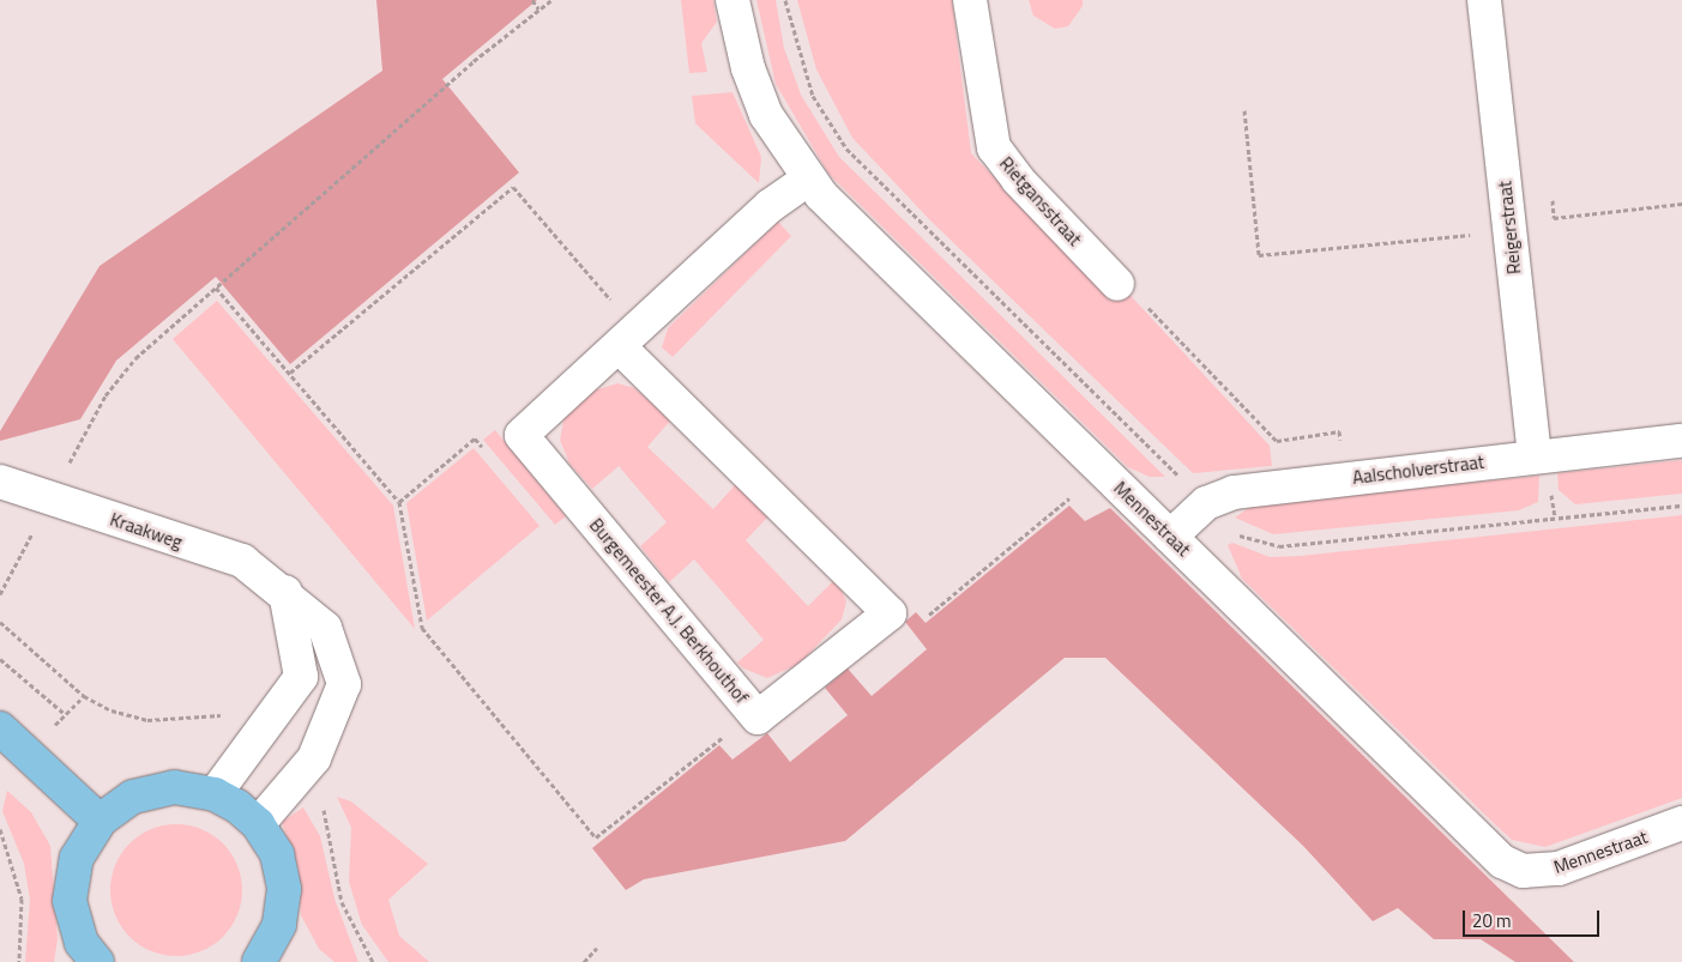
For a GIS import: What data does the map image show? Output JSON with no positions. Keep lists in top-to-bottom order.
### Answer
{
  "streets": {
    "street": [
      "Rietgansstraat",
      "Reigerstraat",
      "Aalscholverstraat",
      "Mennestraat",
      "Kraakweg",
      "Burgemeester A.J. Berkhouthof"
    ]
  },
  "crossings": [
    ["Reigerstraat", "Aalscholverstraat"],
    ["Aalscholverstraat", "Mennestraat"]
  ],
  "scale_bar": "20 m"
}
